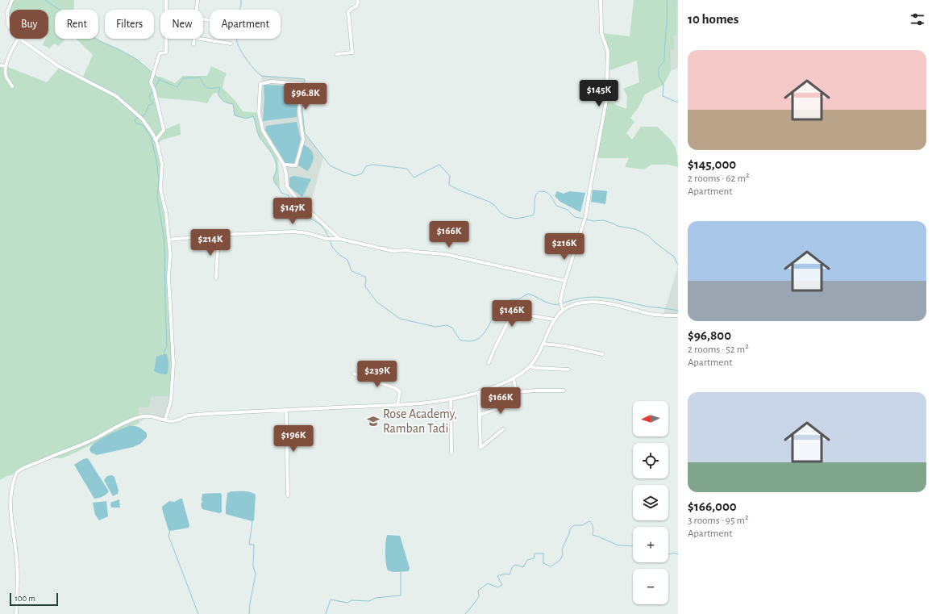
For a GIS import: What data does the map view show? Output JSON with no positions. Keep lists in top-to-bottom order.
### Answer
{
  "places": {
    "school or university": ["Rose Academy, Ramban Tadi"]
  },
  "scale_bar": "100 m",
  "north": "left",
  "page": {
    "heading": "10 homes",
    "chip": [
      "Buy",
      "Rent",
      "Filters",
      "New",
      "Apartment"
    ],
    "list": [
      {
        "name": "$145,000",
        "note": "2 rooms · 62 m² · Apartment"
      },
      {
        "name": "$96,800",
        "note": "2 rooms · 52 m² · Apartment"
      },
      {
        "name": "$166,000",
        "note": "3 rooms · 95 m² · Apartment"
      }
    ],
    "price": [
      "$145K",
      "$96.8K",
      "$147K",
      "$166K",
      "$214K",
      "$216K",
      "$146K",
      "$239K",
      "$166K",
      "$196K"
    ],
    "map_buttons": ["+", "−"],
    "scale": "100 m"
  }
}
